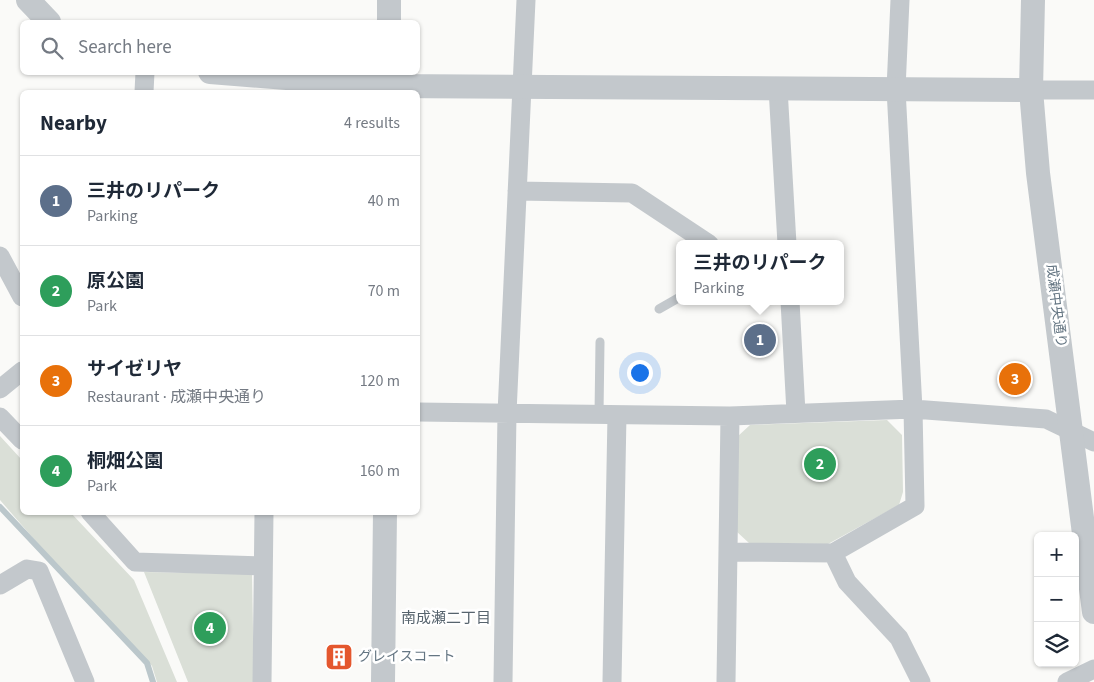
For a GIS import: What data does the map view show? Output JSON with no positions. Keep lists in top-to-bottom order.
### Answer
{
  "streets": {
    "street": ["成瀬中央通り"]
  },
  "districts": ["南成瀬二丁目"],
  "places": {
    "building": ["グレイスコート"]
  },
  "page": {
    "search": "Search here",
    "heading": ["Nearby", "4 results"],
    "list": [
      {
        "mark": "1",
        "name": "三井のリパーク",
        "note": "Parking",
        "value": "40 m"
      },
      {
        "mark": "2",
        "name": "原公園",
        "note": "Park",
        "value": "70 m"
      },
      {
        "mark": "3",
        "name": "サイゼリヤ",
        "note": "Restaurant · 成瀬中央通り",
        "value": "120 m"
      },
      {
        "mark": "4",
        "name": "桐畑公園",
        "note": "Park",
        "value": "160 m"
      }
    ],
    "popup": ["三井のリパーク", "Parking"],
    "pins": [
      "1",
      "3",
      "2",
      "4"
    ],
    "map_buttons": ["+", "−"]
  }
}
